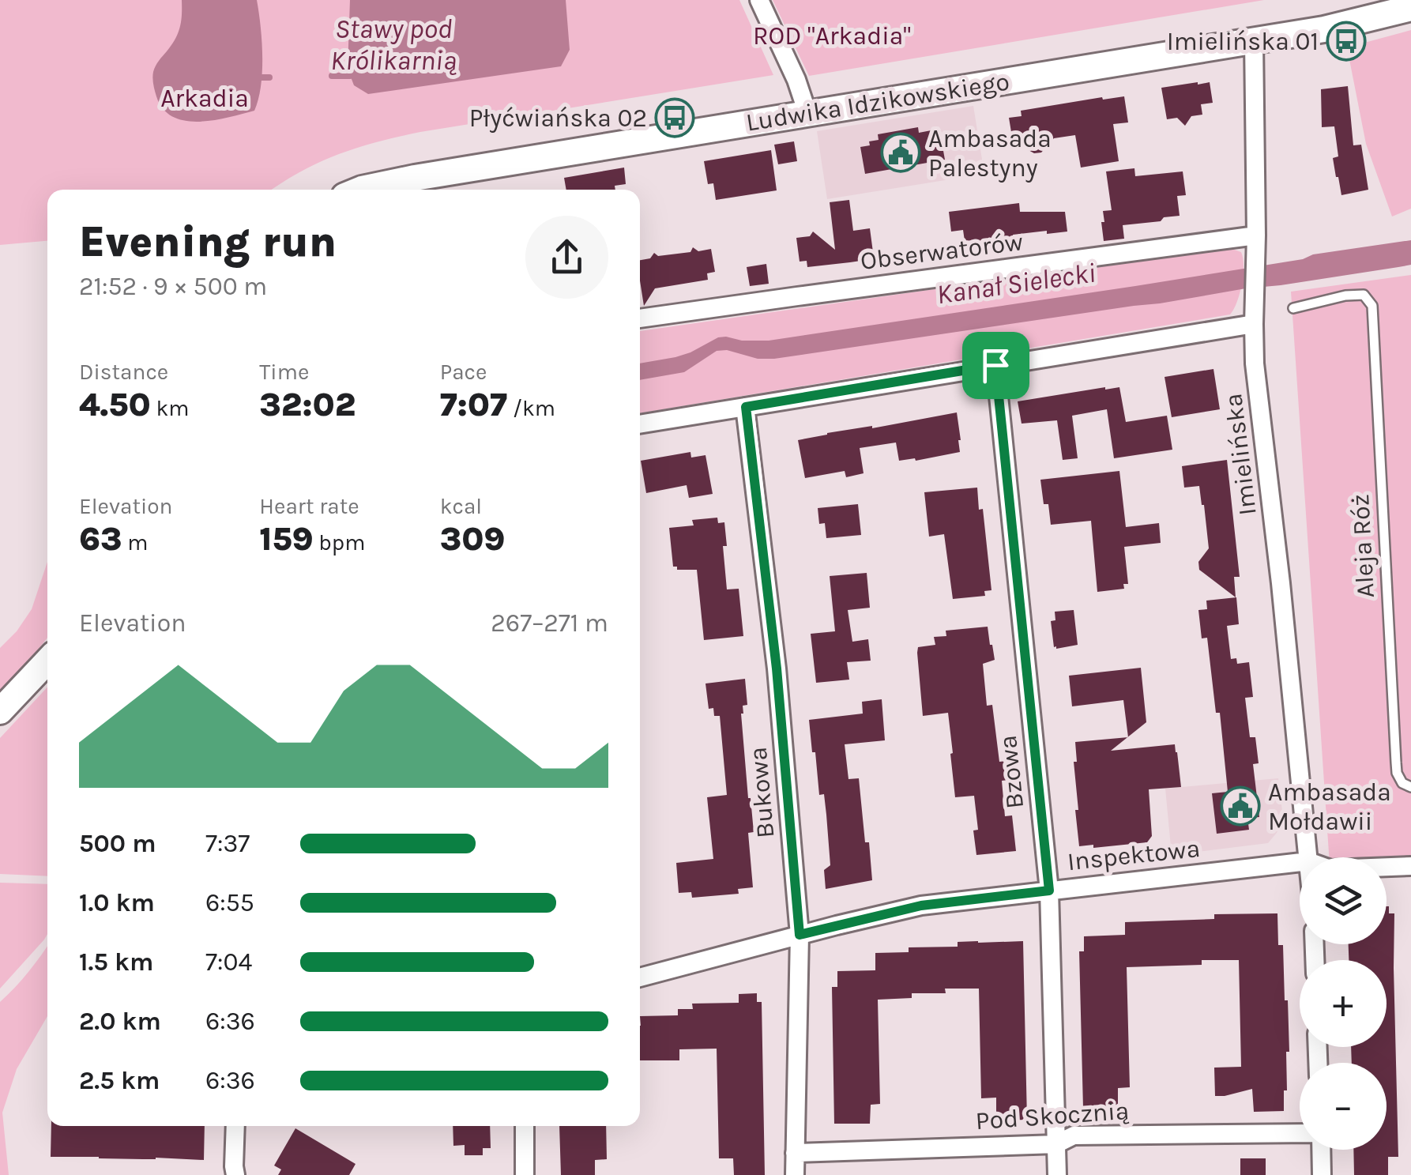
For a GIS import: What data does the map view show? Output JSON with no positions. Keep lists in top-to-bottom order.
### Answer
{
  "streets": {
    "street": [
      "Ludwika Idzikowskiego",
      "Obserwatorów",
      "Imielińska",
      "Bzowa",
      "Bukowa",
      "Inspektowa",
      "Pod Skocznią"
    ],
    "lane": ["Aleja Róż"]
  },
  "crossings": [
    ["Ludwika Idzikowskiego", "Imielińska"],
    ["Obserwatorów", "Imielińska"],
    ["Bzowa", "Inspektowa"],
    ["Bzowa", "Pod Skocznią"],
    ["Bukowa", "Inspektowa"],
    ["Bukowa", "Pod Skocznią"]
  ],
  "water": ["Stawy pod Królikarnią", "Kanał Sielecki"],
  "parks": ["ROD \"Arkadia\"", "Arkadia"],
  "places": {
    "bus stop": ["Imielińska 01", "Płyćwiańska 02"],
    "public building": ["Ambasada Palestyny", "Ambasada Mołdawii"]
  },
  "page": {
    "heading": ["Evening run", "21:52 · 9 × 500 m"],
    "stats": [
      ["Distance", "4.50 km"],
      ["Time", "32:02"],
      ["Pace", "7:07 /km"],
      ["Elevation", "63 m"],
      ["Heart rate", "159 bpm"],
      ["kcal", "309"]
    ],
    "chart": ["Elevation", "267–271 m"],
    "list": [
      {
        "name": "500 m",
        "note": "7:37"
      },
      {
        "name": "1.0 km",
        "note": "6:55"
      },
      {
        "name": "1.5 km",
        "note": "7:04"
      },
      {
        "name": "2.0 km",
        "note": "6:36"
      },
      {
        "name": "2.5 km",
        "note": "6:36"
      }
    ],
    "map_buttons": ["+", "−"]
  }
}
